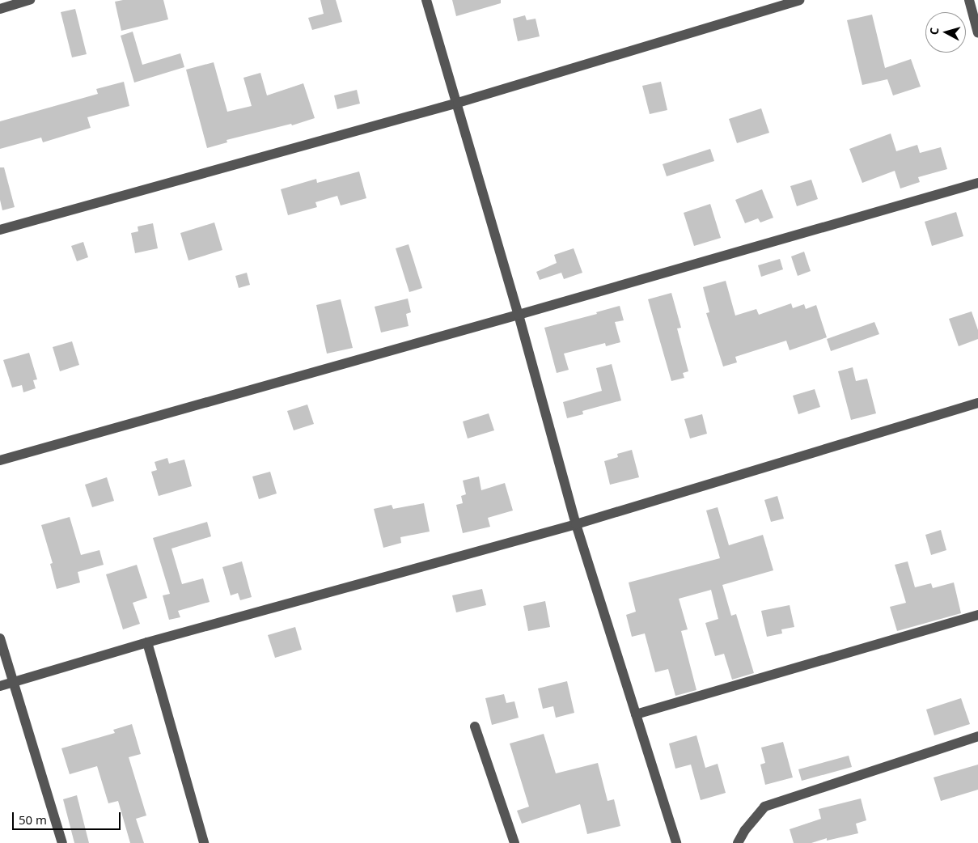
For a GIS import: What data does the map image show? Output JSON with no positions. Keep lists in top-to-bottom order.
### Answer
{
  "scale_bar": "50 m",
  "north": "left"
}
